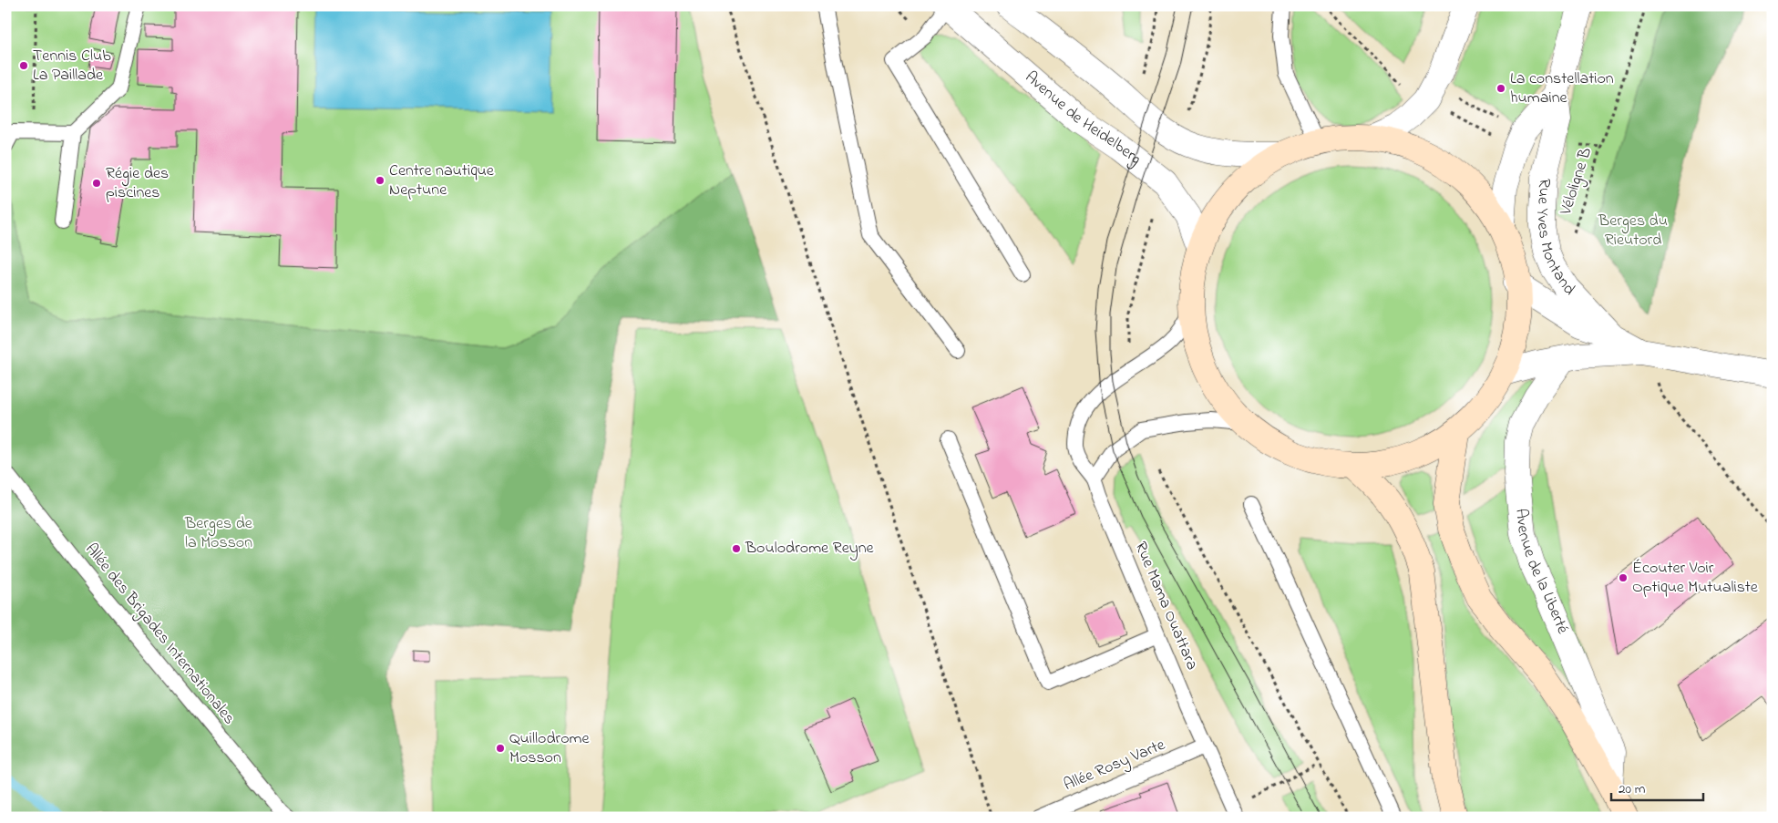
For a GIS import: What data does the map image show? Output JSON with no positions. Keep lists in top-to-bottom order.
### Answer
{
  "streets": {
    "main road": ["Avenue de la Liberté"],
    "street": ["Avenue de Heidelberg", "Rue Yves Montand"],
    "lane": ["Rue Mama Ouattara", "Allée des Brigades Internationales", "Allée Rosy Varte"],
    "path": ["Véloligne B"]
  },
  "crossings": [
    ["Rue Yves Montand", "Avenue de la Liberté"],
    ["Rue Mama Ouattara", "Allée Rosy Varte"]
  ],
  "parks": ["Berges du Rieutord", "Berges de la Mosson"],
  "places": [
    "Tennis Club La Paillade",
    "La constellation humaine",
    "Centre nautique Neptune",
    "Régie des piscines",
    "Boulodrome Reyne",
    "Écouter Voir Optique Mutualiste",
    "Quillodrome Mosson"
  ],
  "scale_bar": "20 m"
}
